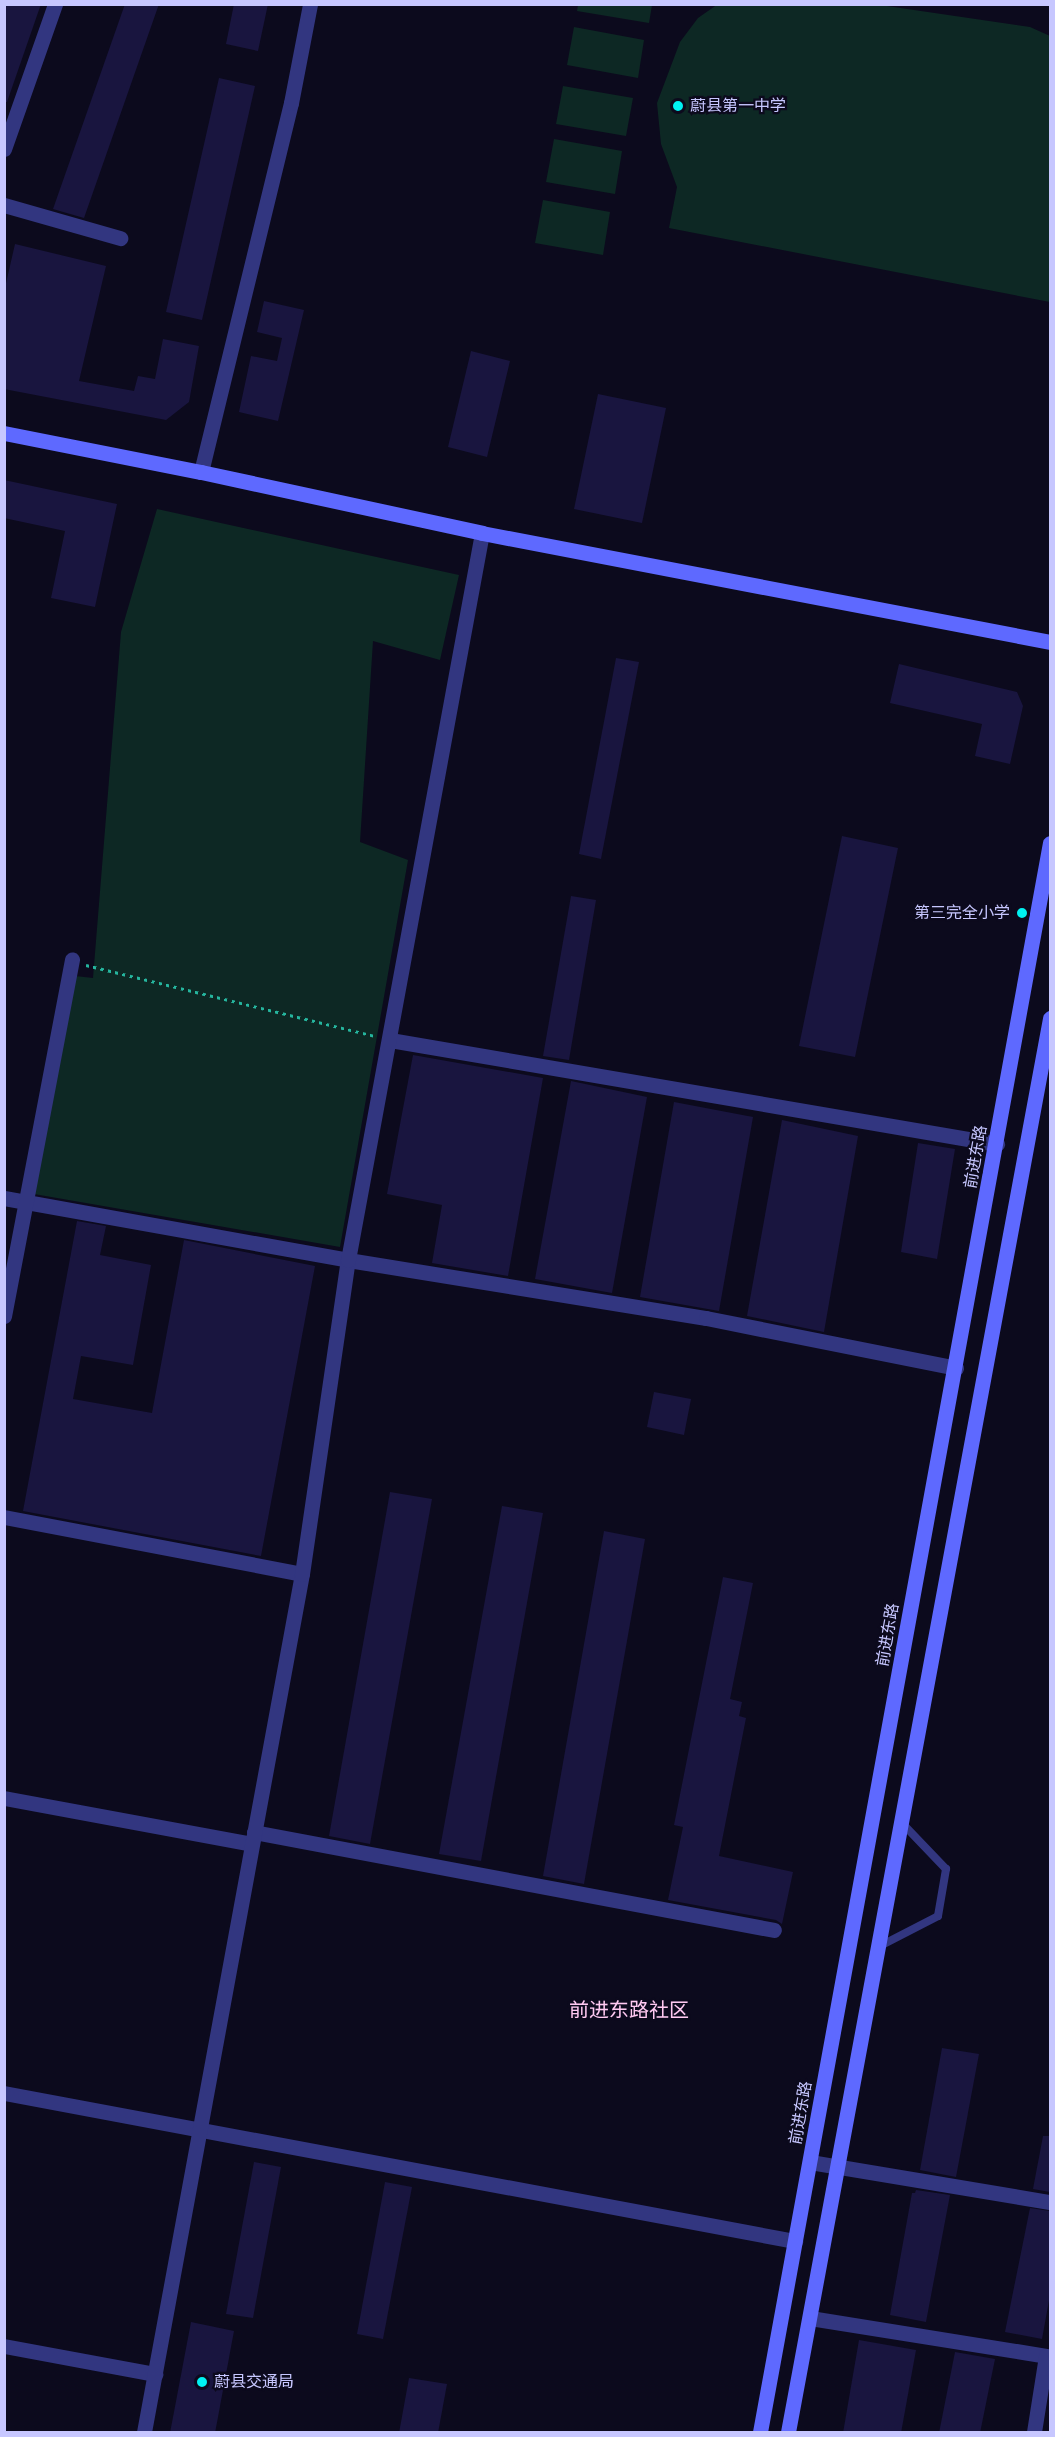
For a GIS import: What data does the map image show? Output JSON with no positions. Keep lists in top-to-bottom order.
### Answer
{
  "streets": {
    "main road": ["前进东路"]
  },
  "districts": ["前进东路社区"],
  "places": ["蔚县第一中学", "第三完全小学", "蔚县交通局"]
}
